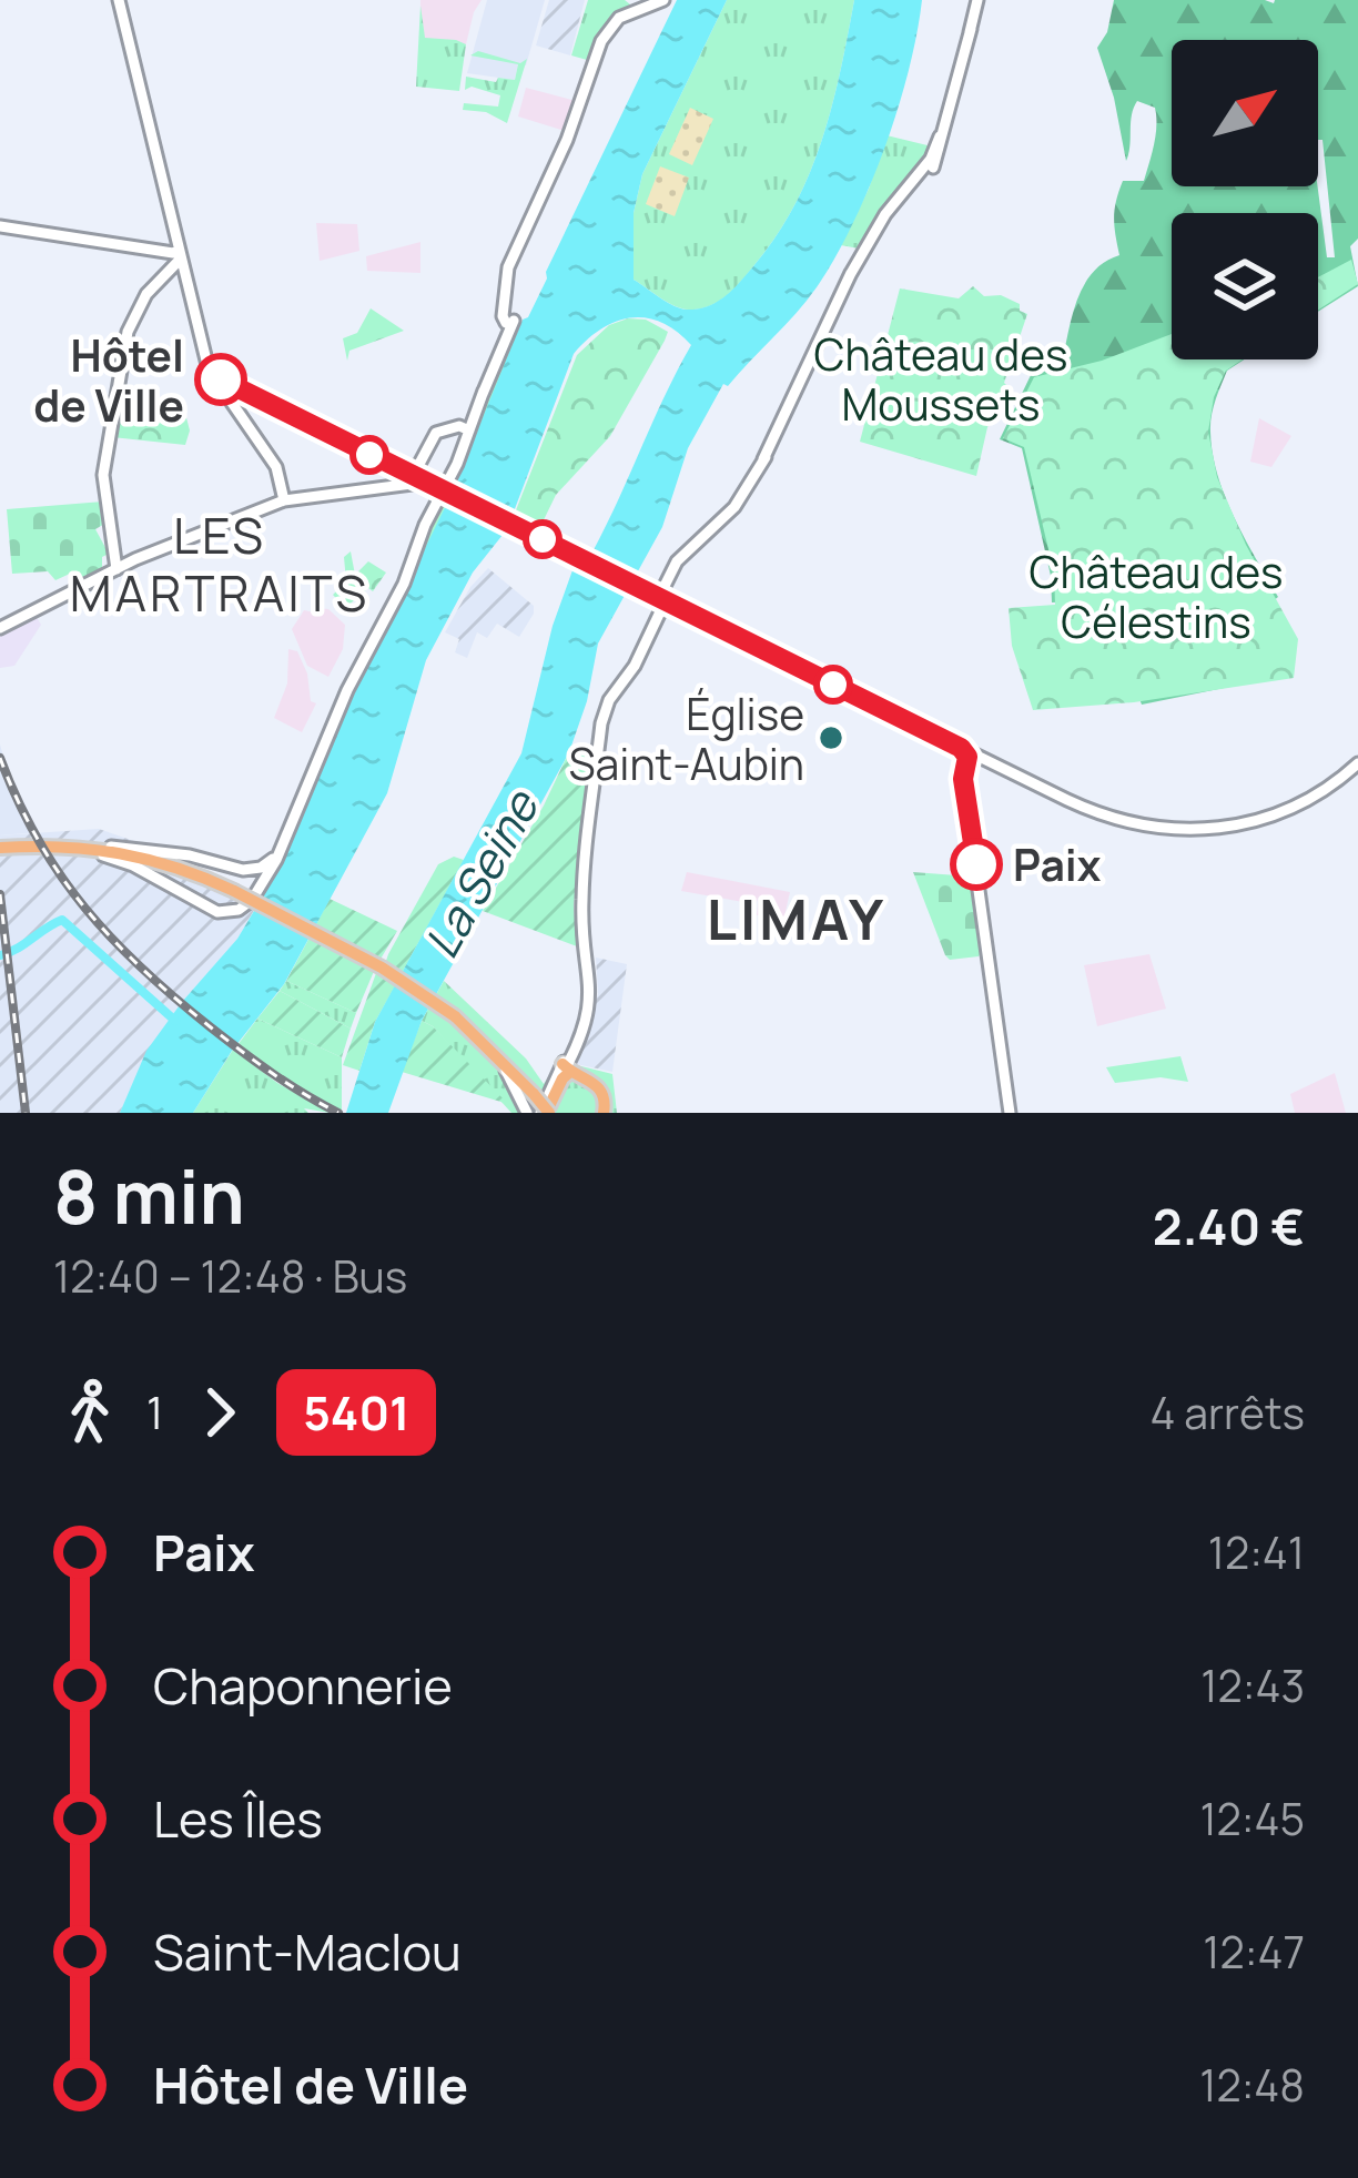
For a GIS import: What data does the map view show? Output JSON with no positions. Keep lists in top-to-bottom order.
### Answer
{
  "districts": ["LES MARTRAITS", "LIMAY"],
  "water": ["La Seine"],
  "parks": ["Château des Moussets", "Château des Célestins"],
  "places": ["Hôtel de Ville", "Église Saint-Aubin", "Paix"],
  "lines": ["bus line 5401"],
  "north": "top right",
  "page": {
    "heading": ["8 min", "12:40 – 12:48 · Bus", "2.40 €"],
    "legs": ["1", "5401", "4 arrêts"],
    "list": [
      {
        "name": "Paix",
        "value": "12:41"
      },
      {
        "name": "Chaponnerie",
        "value": "12:43"
      },
      {
        "name": "Les Îles",
        "value": "12:45"
      },
      {
        "name": "Saint-Maclou",
        "value": "12:47"
      },
      {
        "name": "Hôtel de Ville",
        "value": "12:48"
      }
    ]
  }
}
